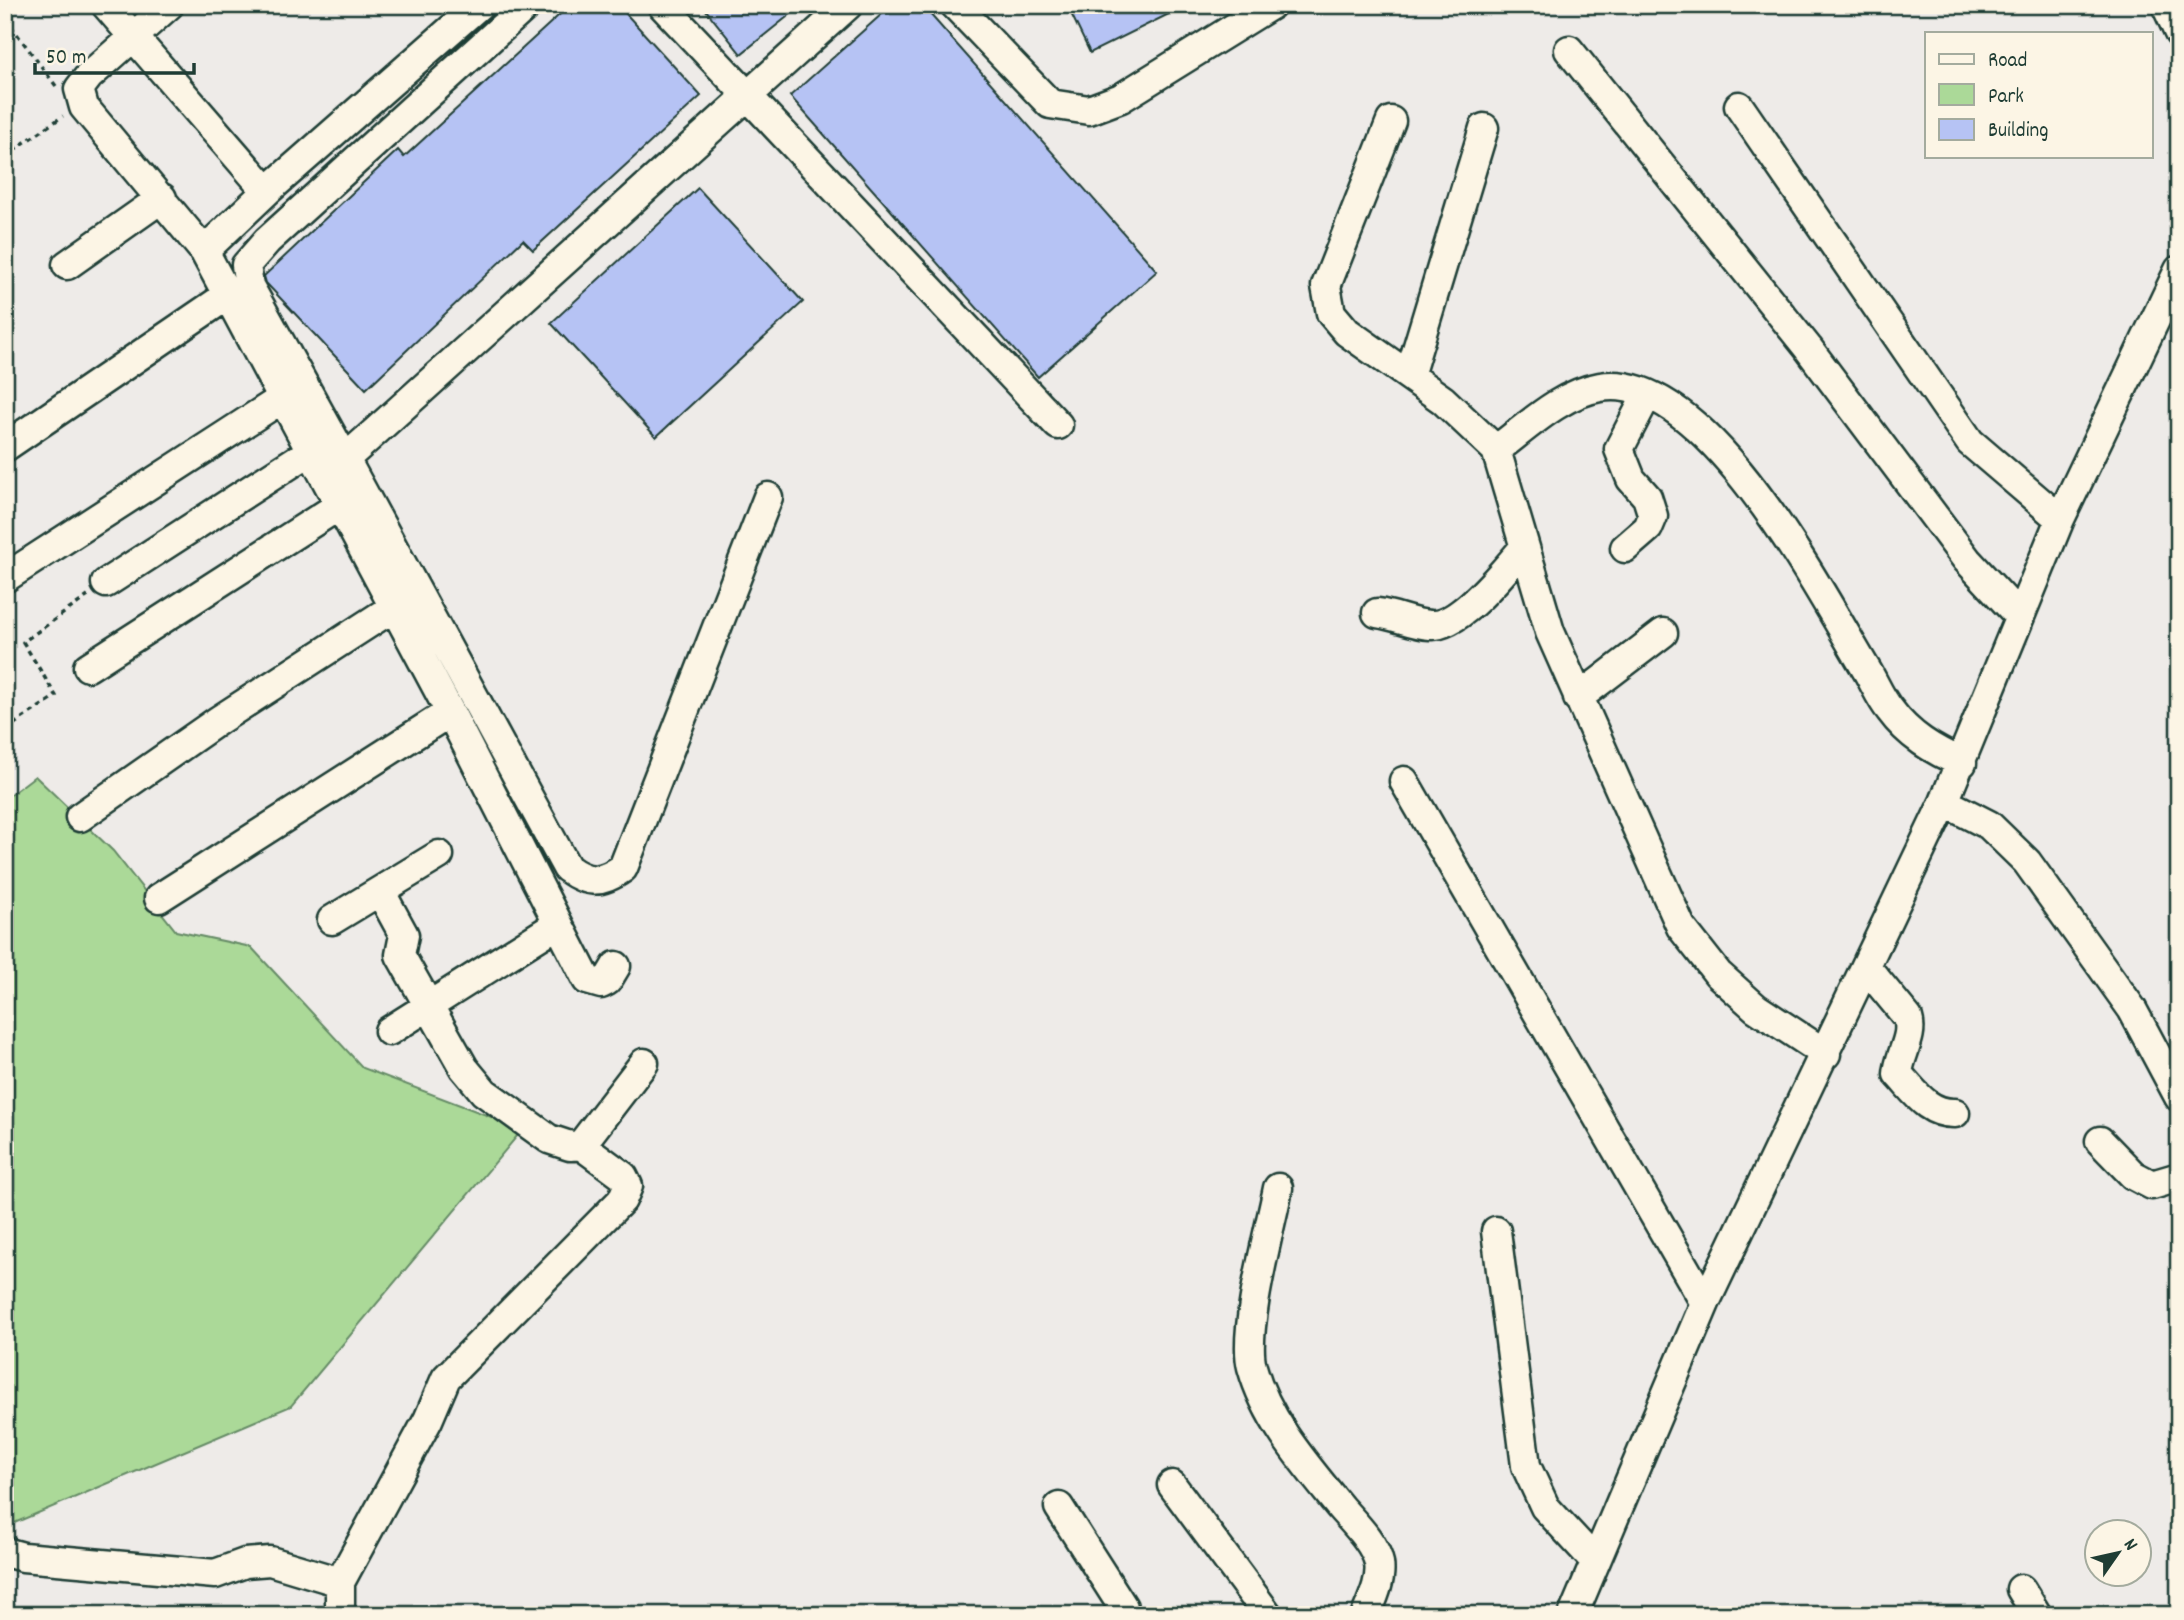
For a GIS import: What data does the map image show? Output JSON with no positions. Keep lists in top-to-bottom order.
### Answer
{
  "legend": ["Road", "Park", "Building"],
  "scale_bar": "50 m",
  "north": "top right"
}
